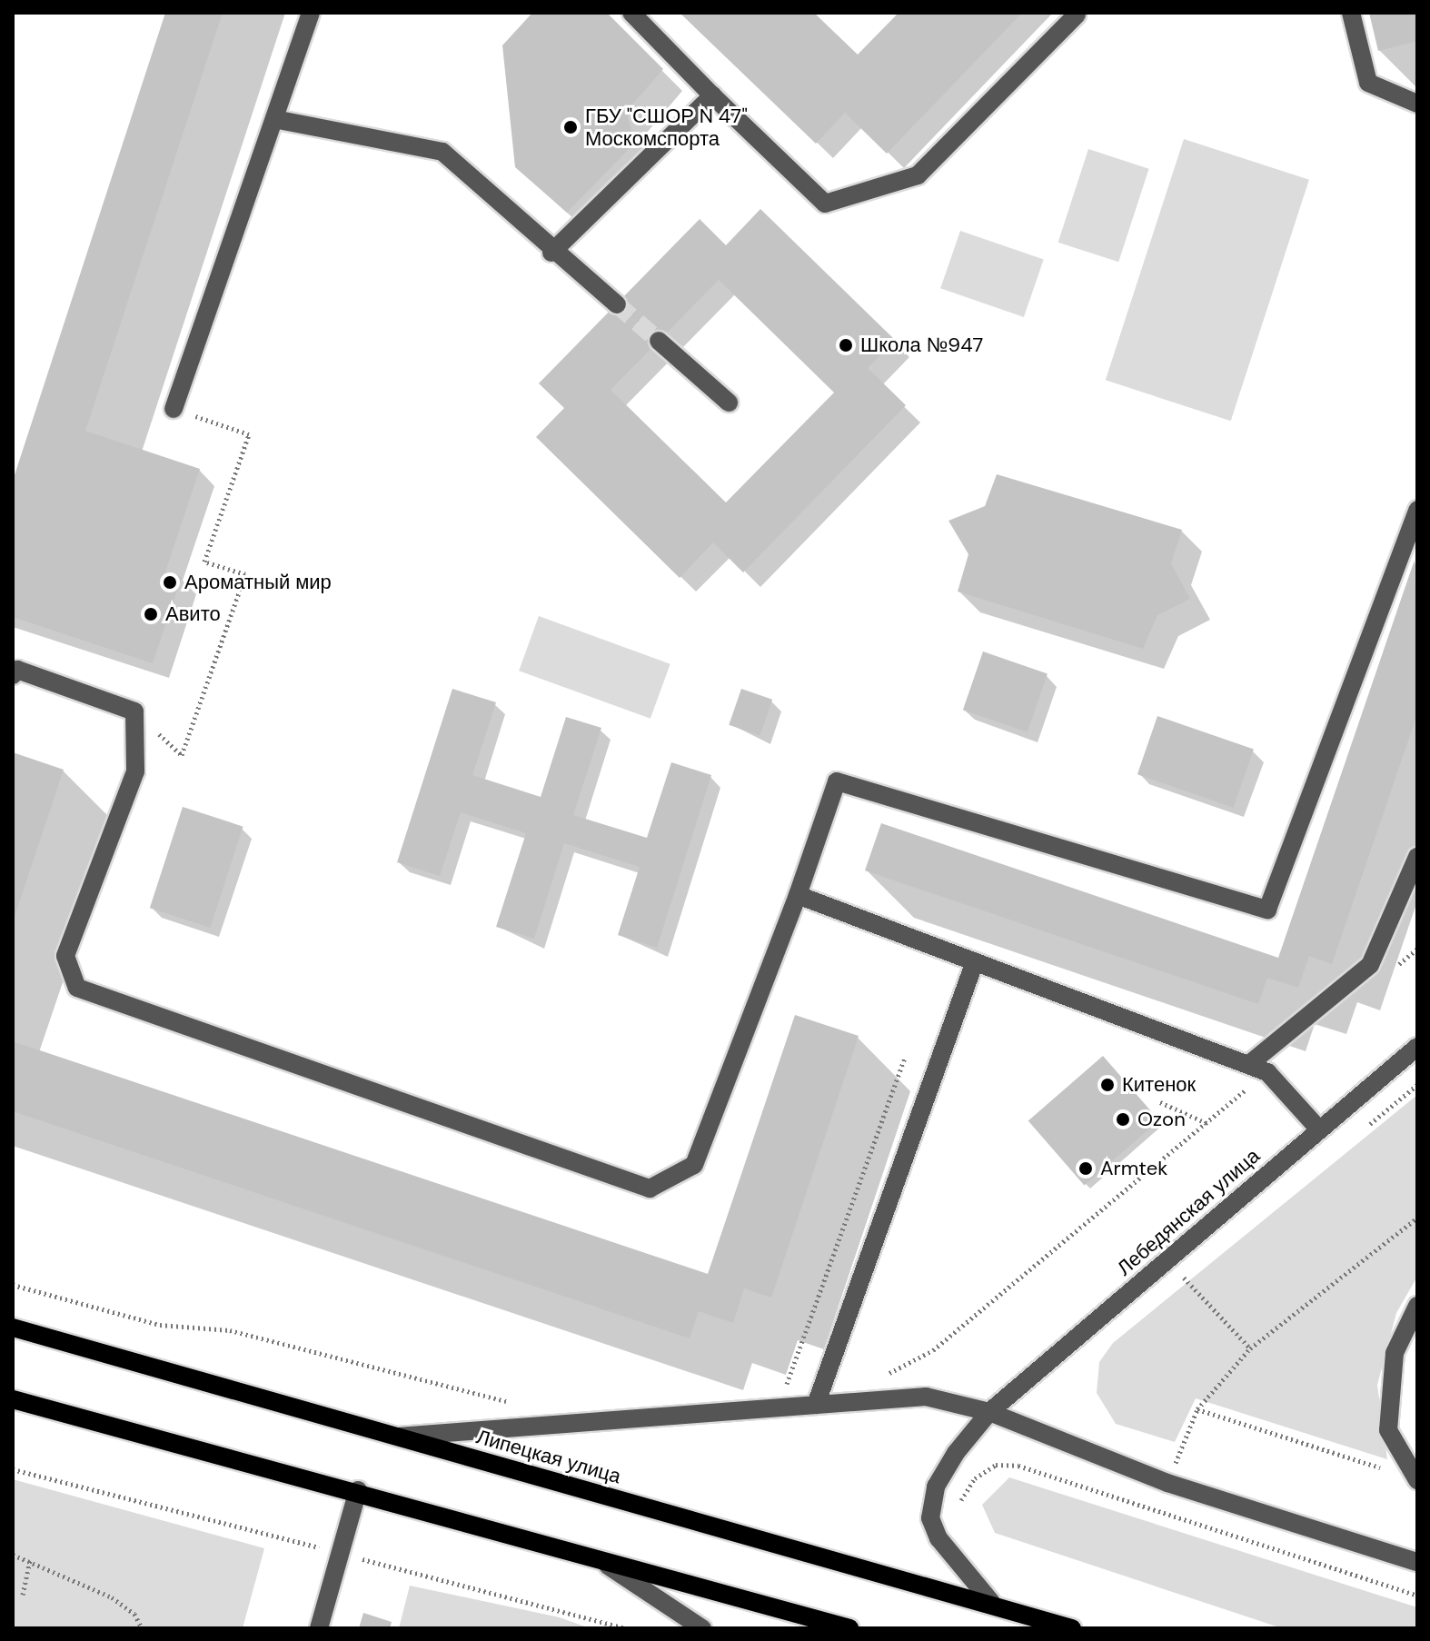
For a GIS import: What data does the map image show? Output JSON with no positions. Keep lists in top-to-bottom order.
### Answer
{
  "streets": {
    "main road": ["Липецкая улица"],
    "street": ["Лебедянская улица"]
  },
  "crossings": [
    ["Лебедянская улица", "Липецкая улица"]
  ],
  "places": [
    "ГБУ \"СШОР N 47\" Москомспорта",
    "Школа №947",
    "Ароматный мир",
    "Авито",
    "Китенок",
    "Ozon",
    "Armtek"
  ]
}
